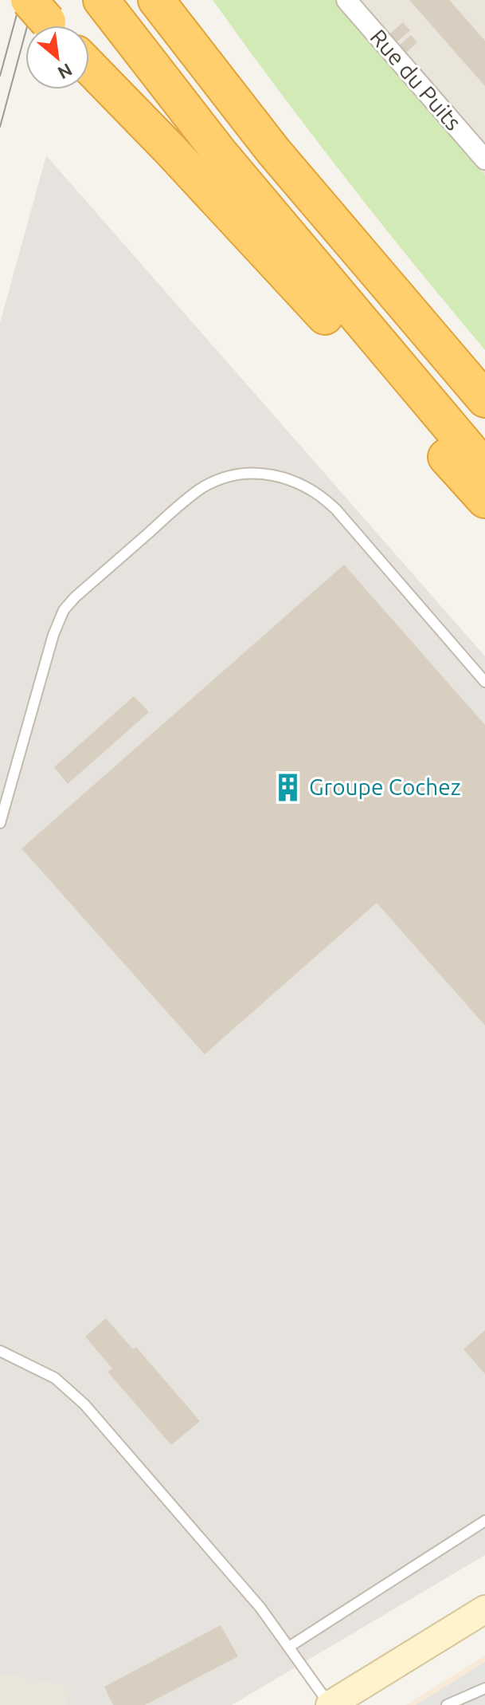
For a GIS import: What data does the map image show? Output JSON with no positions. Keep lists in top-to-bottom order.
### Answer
{
  "streets": {
    "street": ["Rue du Puits"]
  },
  "places": {
    "building": ["Groupe Cochez"]
  },
  "north": "bottom right"
}
